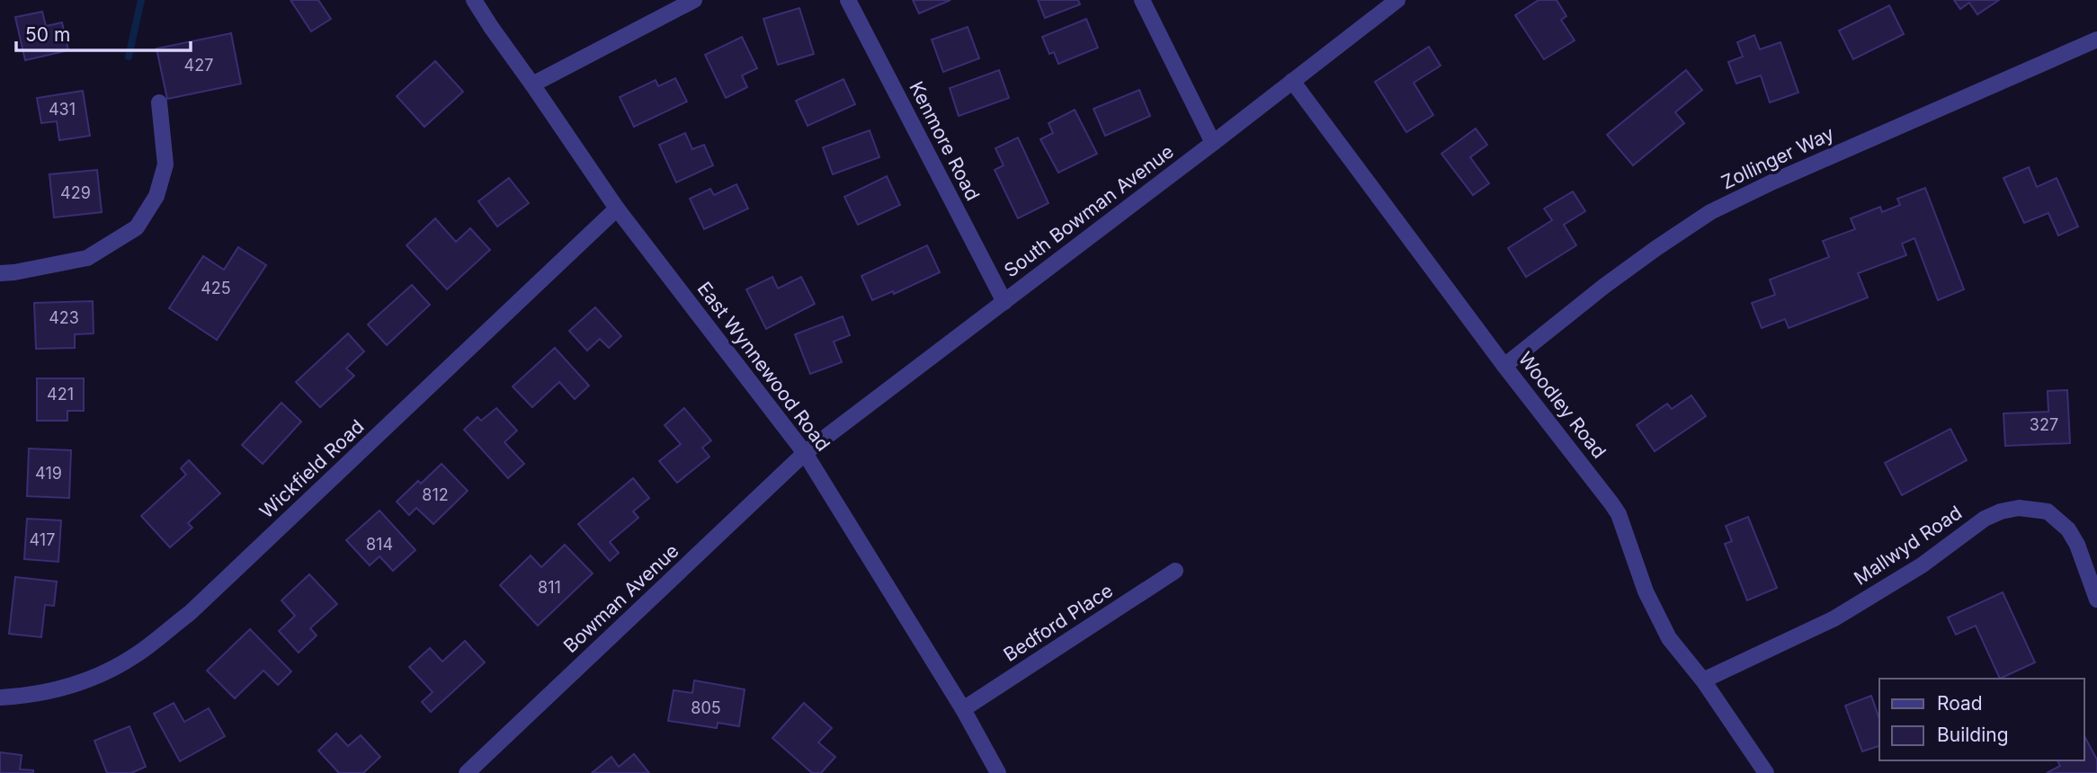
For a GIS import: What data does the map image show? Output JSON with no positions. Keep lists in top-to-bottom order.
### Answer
{
  "streets": {
    "street": [
      "Kenmore Road",
      "Zollinger Way",
      "South Bowman Avenue",
      "East Wynnewood Road",
      "Woodley Road",
      "Wickfield Road",
      "Mallwyd Road",
      "Bowman Avenue",
      "Bedford Place"
    ]
  },
  "crossings": [
    ["Kenmore Road", "South Bowman Avenue"],
    ["Zollinger Way", "Woodley Road"],
    ["South Bowman Avenue", "East Wynnewood Road"],
    ["South Bowman Avenue", "Woodley Road"],
    ["South Bowman Avenue", "Bowman Avenue"],
    ["East Wynnewood Road", "Wickfield Road"],
    ["East Wynnewood Road", "Bowman Avenue"],
    ["East Wynnewood Road", "Bedford Place"],
    ["Woodley Road", "Mallwyd Road"]
  ],
  "house_numbers": [
    "427",
    "431",
    "429",
    "425",
    "423",
    "421",
    "327",
    "419",
    "812",
    "417",
    "814",
    "811",
    "805"
  ],
  "legend": ["Road", "Building"],
  "scale_bar": "50 m"
}
